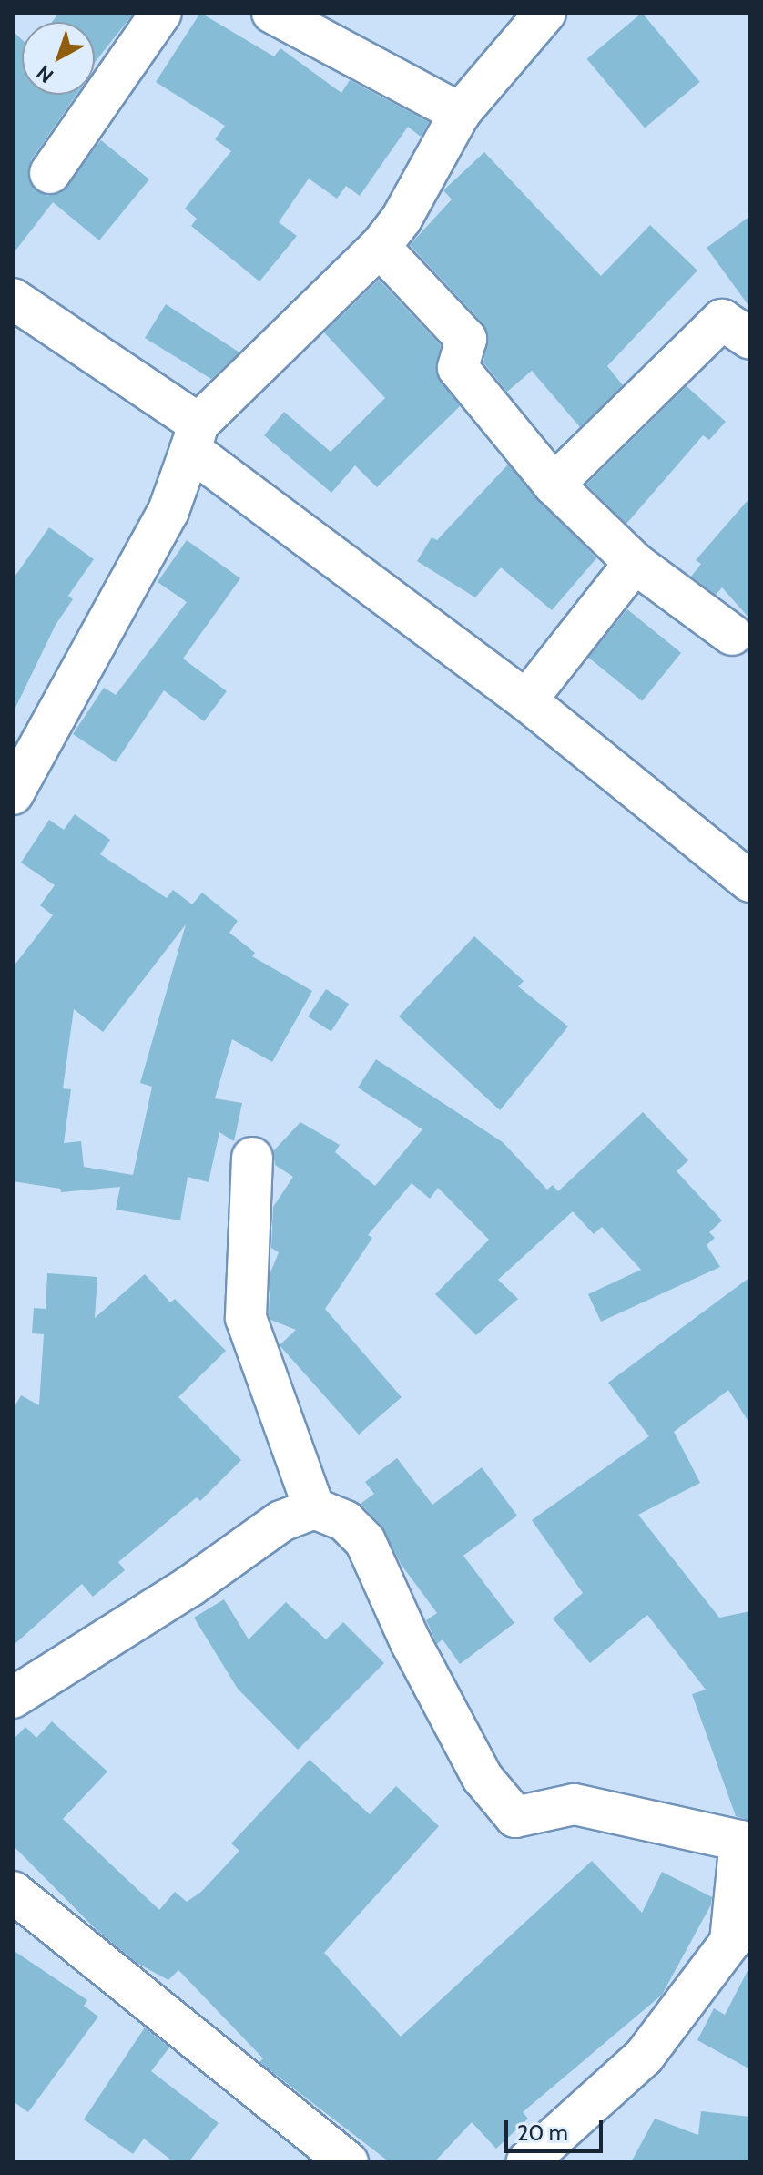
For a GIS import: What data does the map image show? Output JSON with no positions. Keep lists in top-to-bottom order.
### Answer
{
  "scale_bar": "20 m",
  "north": "bottom left"
}
